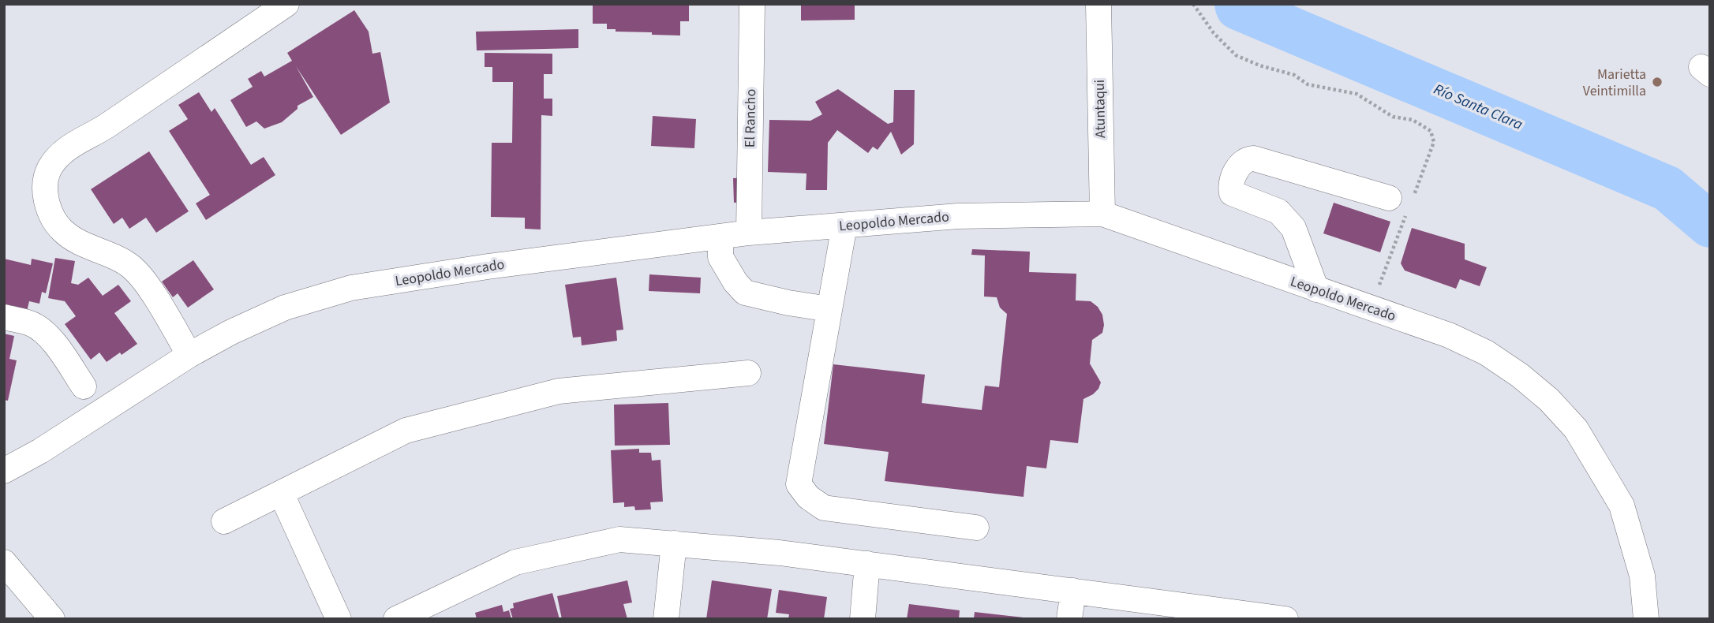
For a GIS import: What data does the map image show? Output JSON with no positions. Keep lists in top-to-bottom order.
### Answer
{
  "streets": {
    "street": ["Atuntaqui", "El Rancho", "Leopoldo Mercado"]
  },
  "crossings": [
    ["Atuntaqui", "Leopoldo Mercado"],
    ["El Rancho", "Leopoldo Mercado"]
  ],
  "water": ["Río Santa Clara"],
  "places": ["Marietta Veintimilla"]
}
